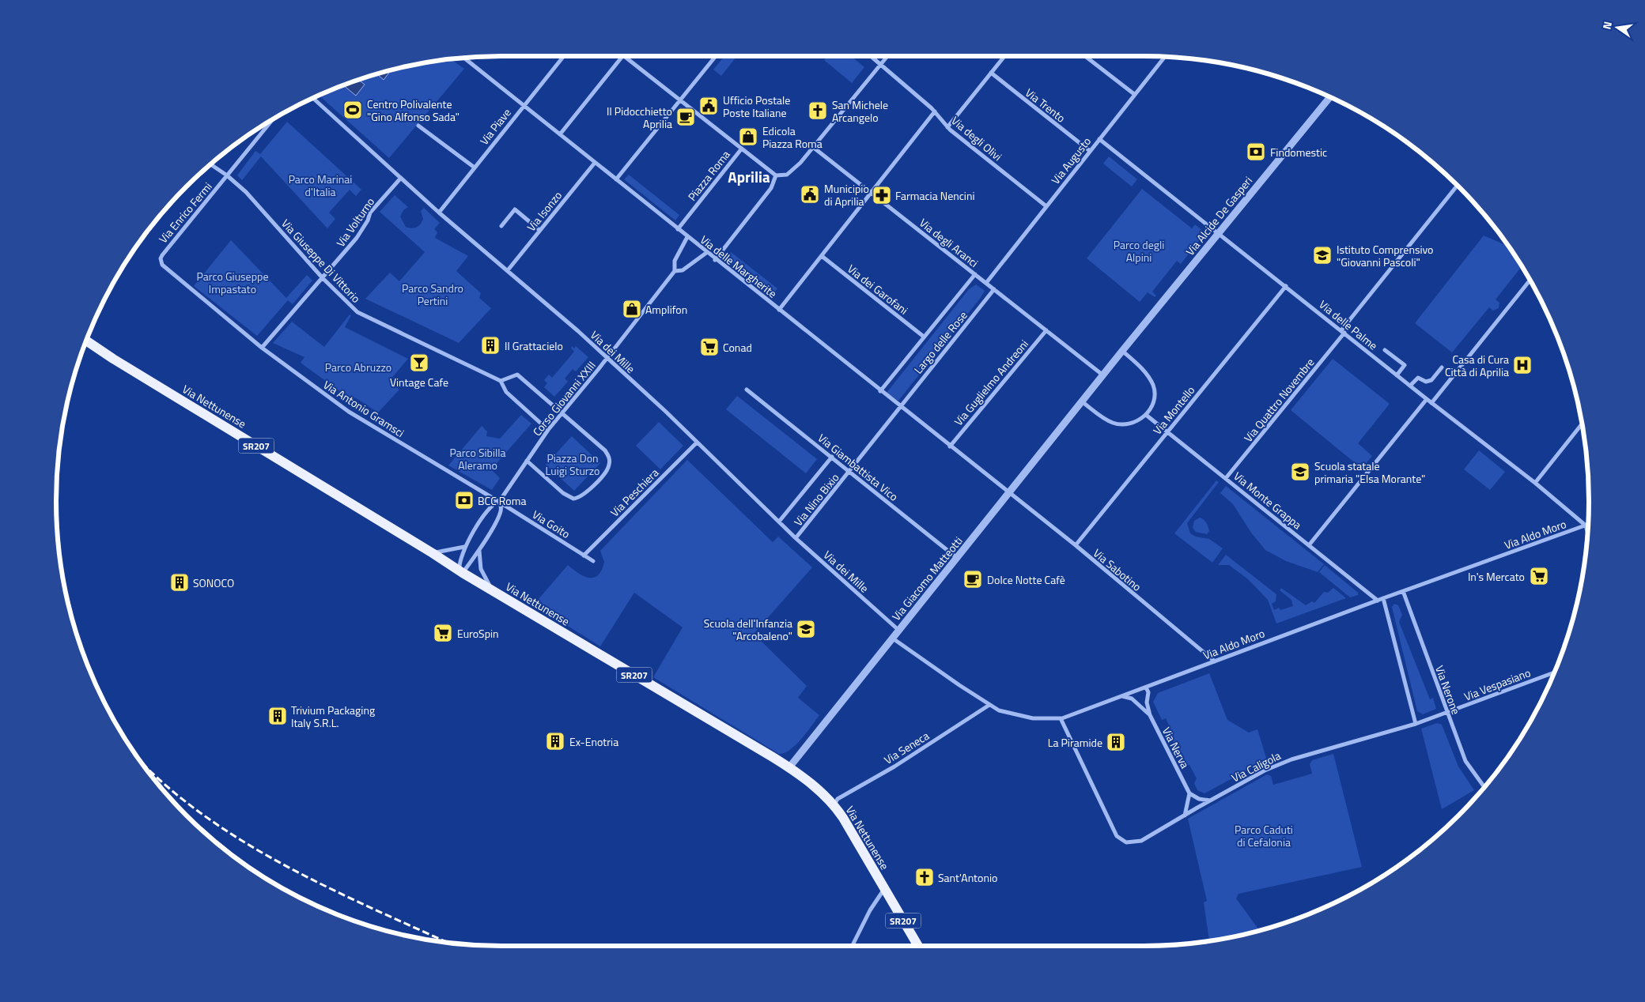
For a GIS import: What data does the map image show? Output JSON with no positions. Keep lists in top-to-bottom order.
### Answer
{
  "streets": {
    "main road": ["Via Nettunense", "SR207"],
    "street": [
      "Via Trento",
      "Via Piave",
      "Via degli Olivi",
      "Via Augusto",
      "Piazza Roma",
      "Via Isonzo",
      "Via Enrico Fermi",
      "Via Alcide De Gasperi",
      "Via Volturno",
      "Via degli Aranci",
      "Via Giuseppe Di Vittorio",
      "Via delle Margherite",
      "Via dei Garofani",
      "Via delle Palme",
      "Largo delle Rose",
      "Via dei Mille",
      "Via Guglielmo Andreoni",
      "Corso Giovanni XXIII",
      "Via Quattro Novembre",
      "Via Antonio Gramsci",
      "Via Montello",
      "Via Giambattista Vico",
      "Via Peschiera",
      "Via Nino Bixio",
      "Via Monte Grappa",
      "Via Goito",
      "Via Aldo Moro",
      "Via Sabotino",
      "Via Giacomo Matteotti",
      "Via Vespasiano",
      "Via Nerone",
      "Via Seneca",
      "Via Nerva",
      "Via Caligola"
    ]
  },
  "crossings": [
    ["Via Trento", "Via Augusto"],
    ["Via Piave", "Via delle Margherite"],
    ["Via Piave", "Via dei Mille"],
    ["Via degli Olivi", "Via Augusto"],
    ["Via Augusto", "Via degli Aranci"],
    ["Via Augusto", "Via delle Palme"],
    ["Piazza Roma", "Via delle Margherite"],
    ["Via Isonzo", "Via delle Margherite"],
    ["Via Isonzo", "Via dei Mille"],
    ["Via Enrico Fermi", "Via Giuseppe Di Vittorio"],
    ["Via Enrico Fermi", "Via Antonio Gramsci"],
    ["Via Alcide De Gasperi", "Via degli Aranci"],
    ["Via Alcide De Gasperi", "Via delle Palme"],
    ["Via Alcide De Gasperi", "Via Giacomo Matteotti"],
    ["Via Volturno", "Via Giuseppe Di Vittorio"],
    ["Via Volturno", "Via dei Mille"],
    ["Via Volturno", "Via Antonio Gramsci"],
    ["Via degli Aranci", "Largo delle Rose"],
    ["Via degli Aranci", "Via Guglielmo Andreoni"],
    ["Via degli Aranci", "Via Giacomo Matteotti"],
    ["Via delle Margherite", "Largo delle Rose"],
    ["Via delle Margherite", "Via Guglielmo Andreoni"],
    ["Via delle Margherite", "Via Sabotino"],
    ["Via delle Margherite", "Via Giacomo Matteotti"],
    ["Via dei Garofani", "Largo delle Rose"],
    ["Via delle Palme", "Via Quattro Novembre"],
    ["Via delle Palme", "Via Montello"],
    ["Via delle Palme", "Via Aldo Moro"],
    ["Largo delle Rose", "Via Giambattista Vico"],
    ["Largo delle Rose", "Via Nino Bixio"],
    ["Via dei Mille", "Corso Giovanni XXIII"],
    ["Via dei Mille", "Via Peschiera"],
    ["Via dei Mille", "Via Nino Bixio"],
    ["Via dei Mille", "Via Giacomo Matteotti"],
    ["Corso Giovanni XXIII", "Via Nettunense"],
    ["Corso Giovanni XXIII", "Via Antonio Gramsci"],
    ["Corso Giovanni XXIII", "Via Goito"],
    ["Via Quattro Novembre", "Via Monte Grappa"],
    ["Via Nettunense", "Via Giacomo Matteotti"],
    ["Via Nettunense", "Via Seneca"],
    ["Via Antonio Gramsci", "Via Goito"],
    ["Via Montello", "Via Monte Grappa"],
    ["Via Montello", "Via Sabotino"],
    ["Via Giambattista Vico", "Via Nino Bixio"],
    ["Via Giambattista Vico", "Via Giacomo Matteotti"],
    ["Via Peschiera", "Via Goito"],
    ["Via Monte Grappa", "Via Aldo Moro"],
    ["Via Aldo Moro", "Via Sabotino"],
    ["Via Aldo Moro", "Via Giacomo Matteotti"],
    ["Via Aldo Moro", "Via Nerone"],
    ["Via Aldo Moro", "Via Seneca"],
    ["Via Aldo Moro", "Via Nerva"],
    ["Via Aldo Moro", "Via Caligola"],
    ["Via Sabotino", "Via Giacomo Matteotti"],
    ["Via Vespasiano", "Via Nerone"],
    ["Via Vespasiano", "Via Caligola"]
  ],
  "districts": ["Aprilia"],
  "parks": [
    "Parco Marinai d'Italia",
    "Parco degli Alpini",
    "Parco Giuseppe Impastato",
    "Parco Sandro Pertini",
    "Parco Abruzzo",
    "Parco Sibilla Aleramo",
    "Piazza Don Luigi Sturzo",
    "Parco Caduti di Cefalonia"
  ],
  "places": {
    "public building": ["Ufficio Postale Poste Italiane", "Municipio di Aprilia"],
    "sports": ["Centro Polivalente \"Gino Alfonso Sada\""],
    "church": ["San Michele Arcangelo", "Sant'Antonio"],
    "cafe": ["Il Pidocchietto Aprilia", "Dolce Notte Cafè"],
    "shop": ["Edicola Piazza Roma", "Amplifon"],
    "bank": ["Findomestic", "BCC Roma"],
    "pharmacy": ["Farmacia Nencini"],
    "school or university": ["Istituto Comprensivo \"Giovanni Pascoli\"", "Scuola statale primaria \"Elsa Morante\"", "Scuola dell'Infanzia \"Arcobaleno\""],
    "building": [
      "Il Grattacielo",
      "SONOCO",
      "Trivium Packaging Italy S.R.L.",
      "Ex-Enotria",
      "La Piramide"
    ],
    "supermarket": ["Conad", "In's Mercato", "EuroSpin"],
    "bar": ["Vintage Cafe"],
    "hospital": ["Casa di Cura Città di Aprilia"]
  },
  "north": "left"
}
